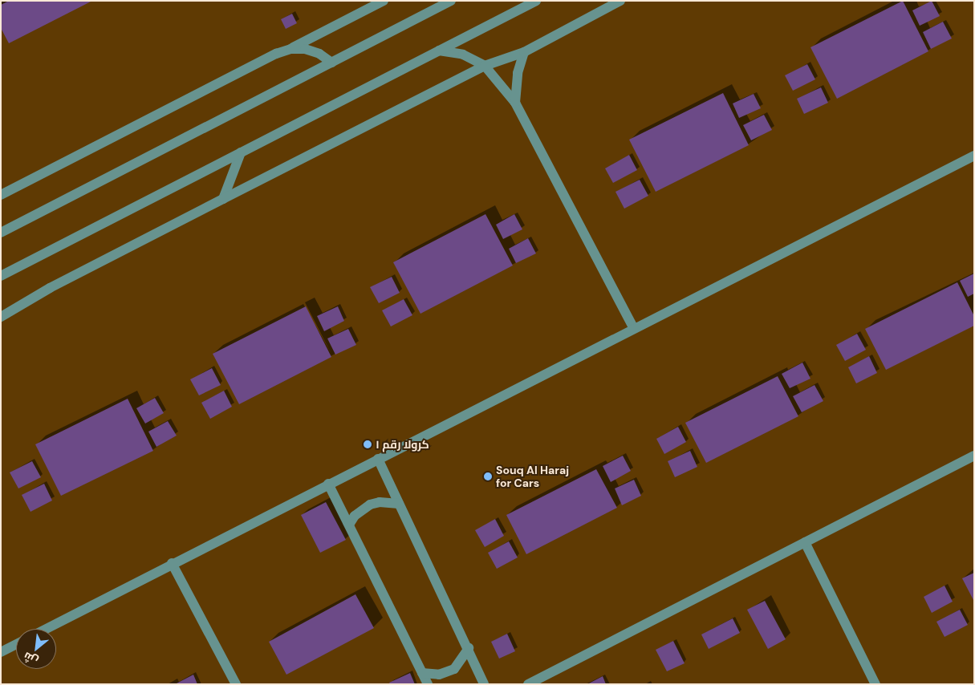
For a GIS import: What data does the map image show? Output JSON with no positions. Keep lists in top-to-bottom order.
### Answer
{
  "places": ["كرولا رقم ١", "Souq Al Haraj for Cars"],
  "north": "bottom left"
}
